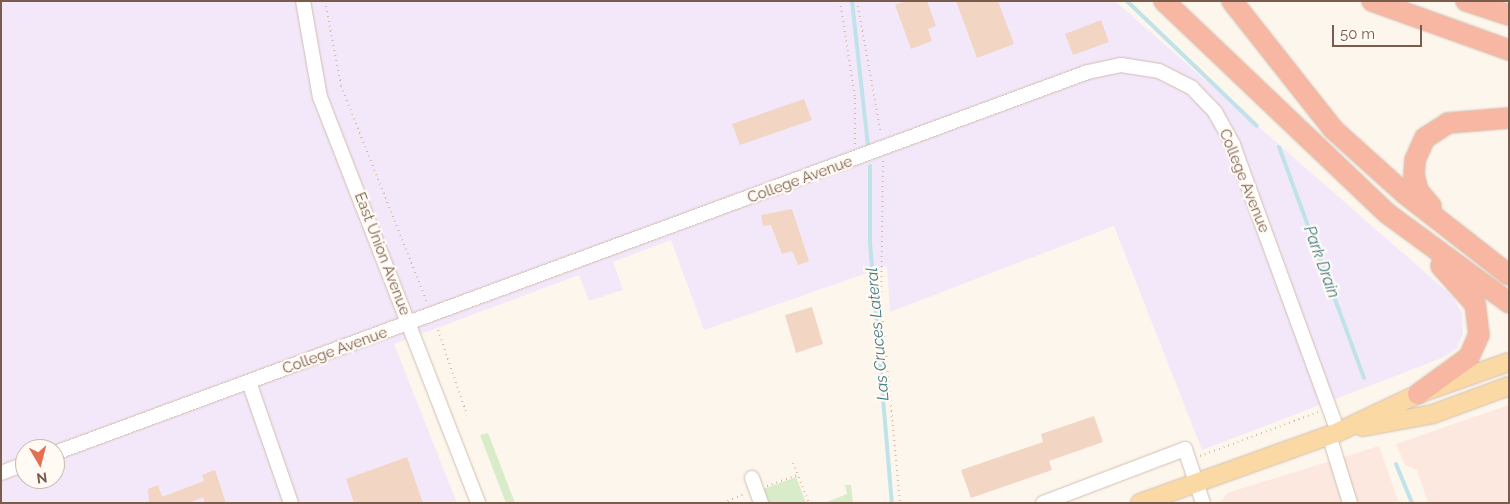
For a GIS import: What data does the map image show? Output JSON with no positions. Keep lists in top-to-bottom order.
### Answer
{
  "streets": {
    "street": ["College Avenue", "East Union Avenue"]
  },
  "crossings": [
    ["College Avenue", "East Union Avenue"]
  ],
  "water": ["Park Drain", "Las Cruces Lateral"],
  "scale_bar": "50 m",
  "north": "bottom"
}
